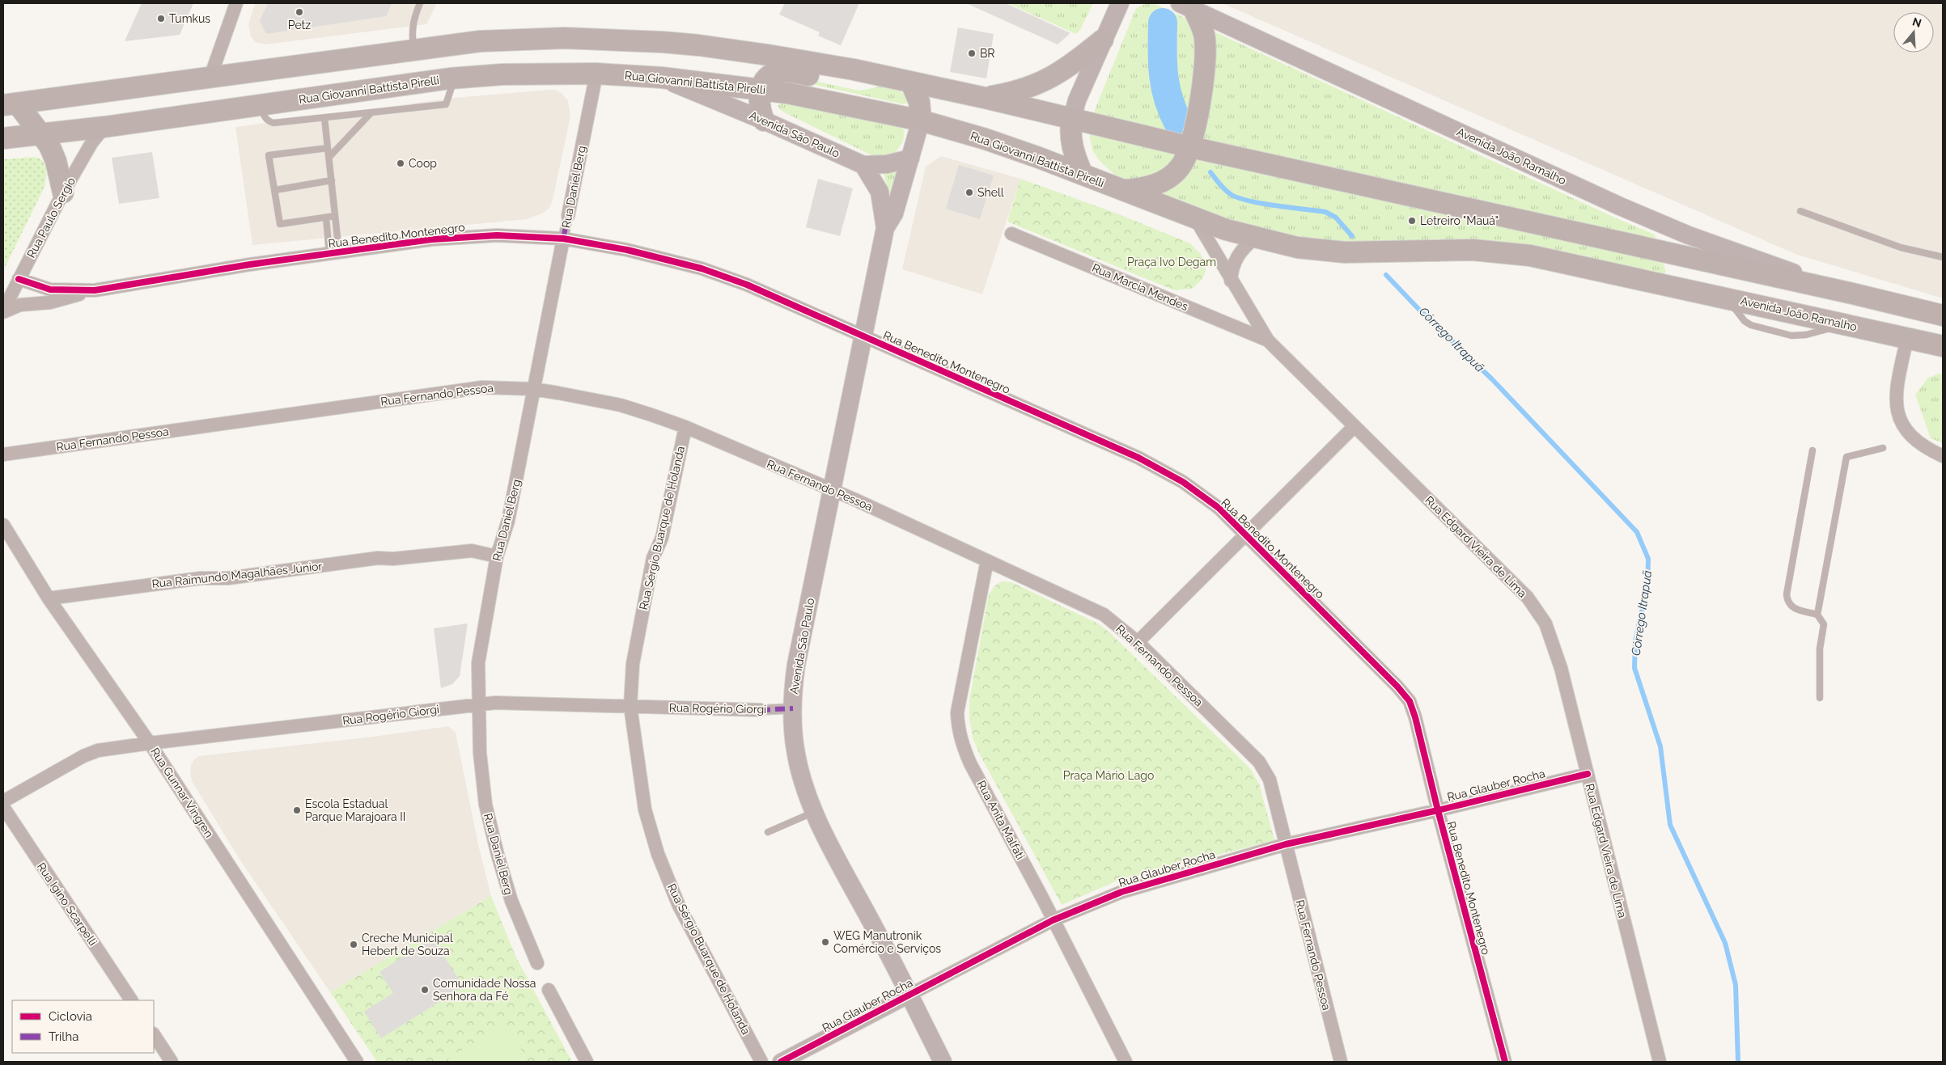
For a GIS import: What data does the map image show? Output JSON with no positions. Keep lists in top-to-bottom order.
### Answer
{
  "streets": {
    "highway": ["Rua Giovanni Battista Pirelli", "Avenida João Ramalho"],
    "main road": ["Avenida São Paulo"],
    "street": [
      "Rua Daniel Berg",
      "Rua Paulo Sergio",
      "Rua Benedito Montenegro",
      "Rua Marcia Mendes",
      "Rua Fernando Pessoa",
      "Rua Sérgio Buarque de Holanda",
      "Rua Edgard Vieira de Lima",
      "Rua Raimundo Magalhães Júnior",
      "Rua Rogério Giorgi",
      "Rua Glauber Rocha",
      "Rua Gunnar Vingren",
      "Rua Anita Malfati",
      "Rua Igino Scarpelli"
    ]
  },
  "crossings": [
    ["Rua Giovanni Battista Pirelli", "Avenida São Paulo"],
    ["Rua Giovanni Battista Pirelli", "Avenida João Ramalho"],
    ["Rua Giovanni Battista Pirelli", "Rua Daniel Berg"],
    ["Rua Giovanni Battista Pirelli", "Rua Paulo Sergio"],
    ["Rua Giovanni Battista Pirelli", "Rua Edgard Vieira de Lima"],
    ["Avenida São Paulo", "Rua Benedito Montenegro"],
    ["Avenida São Paulo", "Rua Fernando Pessoa"],
    ["Avenida São Paulo", "Rua Rogério Giorgi"],
    ["Avenida São Paulo", "Rua Glauber Rocha"],
    ["Rua Daniel Berg", "Rua Benedito Montenegro"],
    ["Rua Daniel Berg", "Rua Fernando Pessoa"],
    ["Rua Daniel Berg", "Rua Raimundo Magalhães Júnior"],
    ["Rua Daniel Berg", "Rua Rogério Giorgi"],
    ["Rua Paulo Sergio", "Rua Benedito Montenegro"],
    ["Rua Benedito Montenegro", "Rua Glauber Rocha"],
    ["Rua Marcia Mendes", "Rua Edgard Vieira de Lima"],
    ["Rua Fernando Pessoa", "Rua Sérgio Buarque de Holanda"],
    ["Rua Fernando Pessoa", "Rua Glauber Rocha"],
    ["Rua Fernando Pessoa", "Rua Anita Malfati"],
    ["Rua Sérgio Buarque de Holanda", "Rua Rogério Giorgi"],
    ["Rua Edgard Vieira de Lima", "Rua Glauber Rocha"],
    ["Rua Raimundo Magalhães Júnior", "Rua Gunnar Vingren"],
    ["Rua Rogério Giorgi", "Rua Gunnar Vingren"],
    ["Rua Glauber Rocha", "Rua Anita Malfati"]
  ],
  "water": ["Córrego Itrapuã"],
  "parks": ["Praça Ivo Degam", "Praça Mário Lago"],
  "places": [
    "Petz",
    "Tumkus",
    "BR",
    "Coop",
    "Shell",
    "Letreiro \"Mauá\"",
    "Escola Estadual Parque Marajoara II",
    "WEG Manutronik Comércio e Serviços",
    "Creche Municipal Hebert de Souza",
    "Comunidade Nossa Senhora da Fé"
  ],
  "legend": ["Ciclovia", "Trilha"],
  "north": "top"
}
